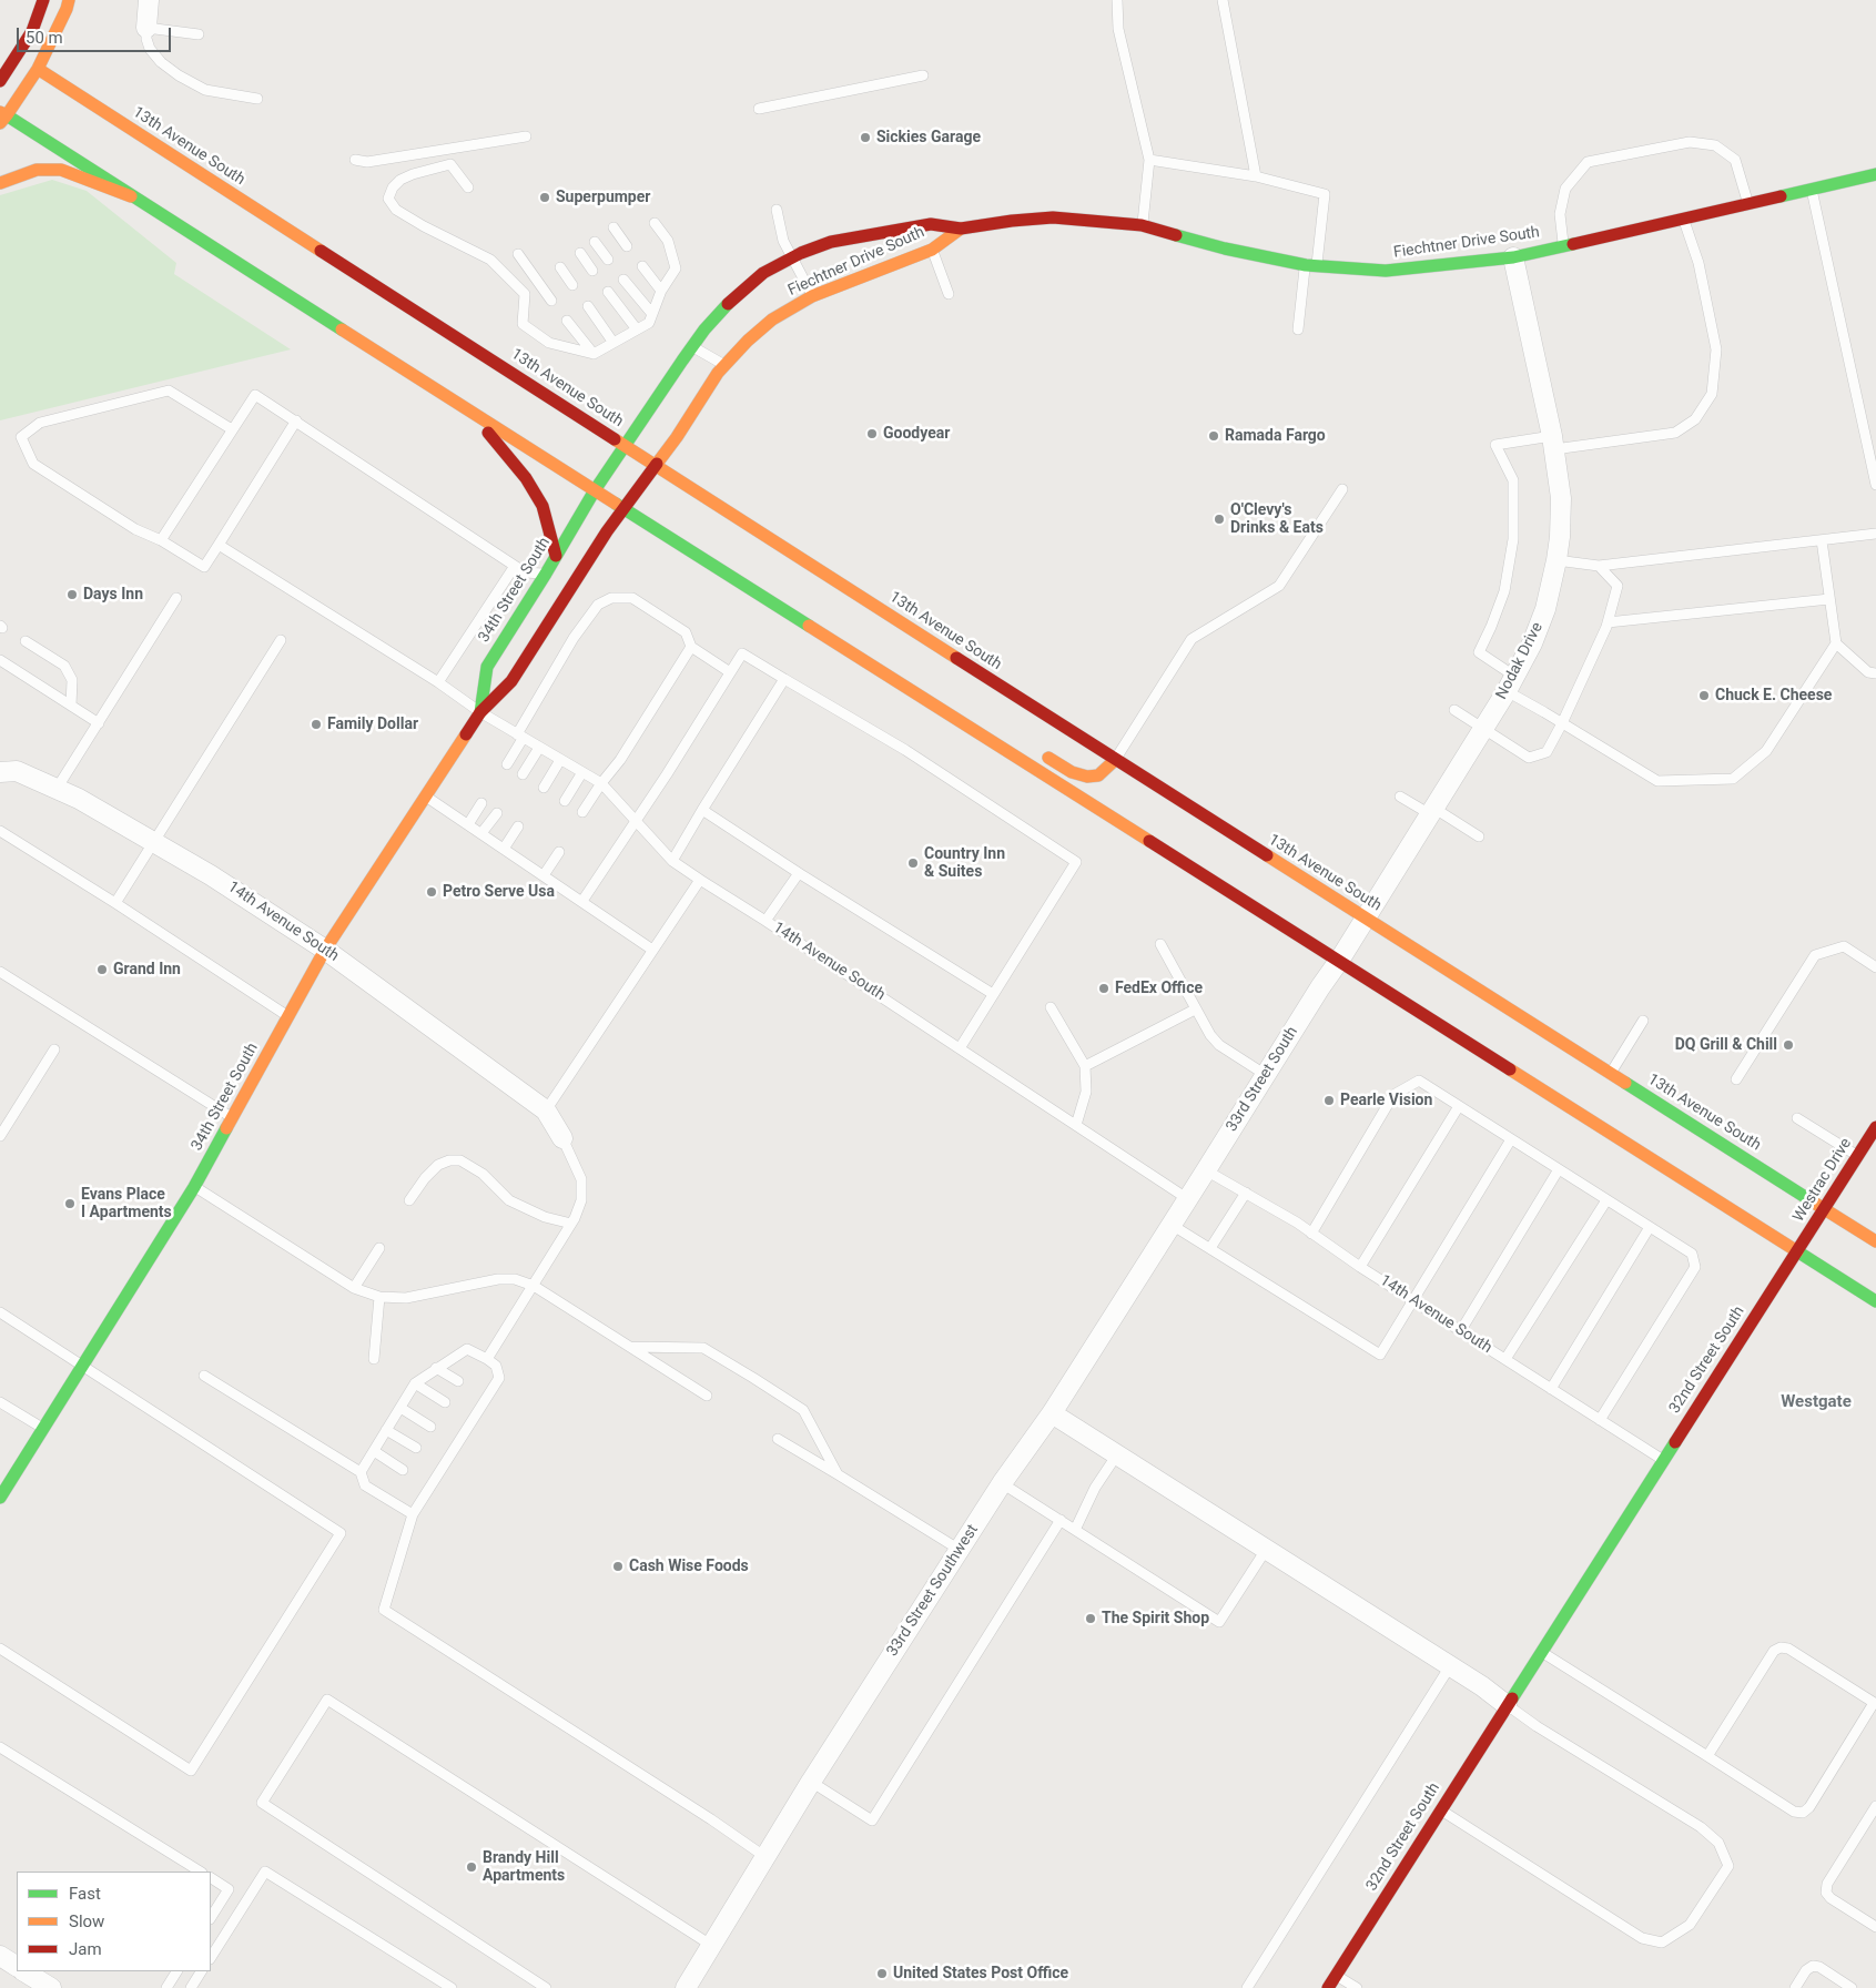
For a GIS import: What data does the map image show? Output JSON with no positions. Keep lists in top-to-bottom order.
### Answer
{
  "streets": {
    "main road": [
      "13th Avenue South",
      "Fiechtner Drive South",
      "34th Street South",
      "Westrac Drive",
      "32nd Street South"
    ],
    "street": [
      "Nodak Drive",
      "14th Avenue South",
      "33rd Street South",
      "33rd Street Southwest"
    ]
  },
  "crossings": [
    ["13th Avenue South", "Fiechtner Drive South"],
    ["13th Avenue South", "Nodak Drive"],
    ["13th Avenue South", "Westrac Drive"],
    ["Fiechtner Drive South", "34th Street South"],
    ["Fiechtner Drive South", "Nodak Drive"],
    ["34th Street South", "14th Avenue South"],
    ["Nodak Drive", "33rd Street South"],
    ["14th Avenue South", "33rd Street South"],
    ["14th Avenue South", "32nd Street South"],
    ["14th Avenue South", "33rd Street Southwest"],
    ["33rd Street South", "33rd Street Southwest"],
    ["Westrac Drive", "32nd Street South"]
  ],
  "districts": ["Westgate"],
  "places": [
    "Sickies Garage",
    "Superpumper",
    "Goodyear",
    "Ramada Fargo",
    "O'Clevy's Drinks & Eats",
    "Days Inn",
    "Chuck E. Cheese",
    "Family Dollar",
    "Country Inn & Suites",
    "Petro Serve Usa",
    "Grand Inn",
    "FedEx Office",
    "DQ Grill & Chill",
    "Pearle Vision",
    "Evans Place I Apartments",
    "Cash Wise Foods",
    "The Spirit Shop",
    "Brandy Hill Apartments",
    "United States Post Office"
  ],
  "legend": ["Fast", "Slow", "Jam"],
  "scale_bar": "50 m"
}
